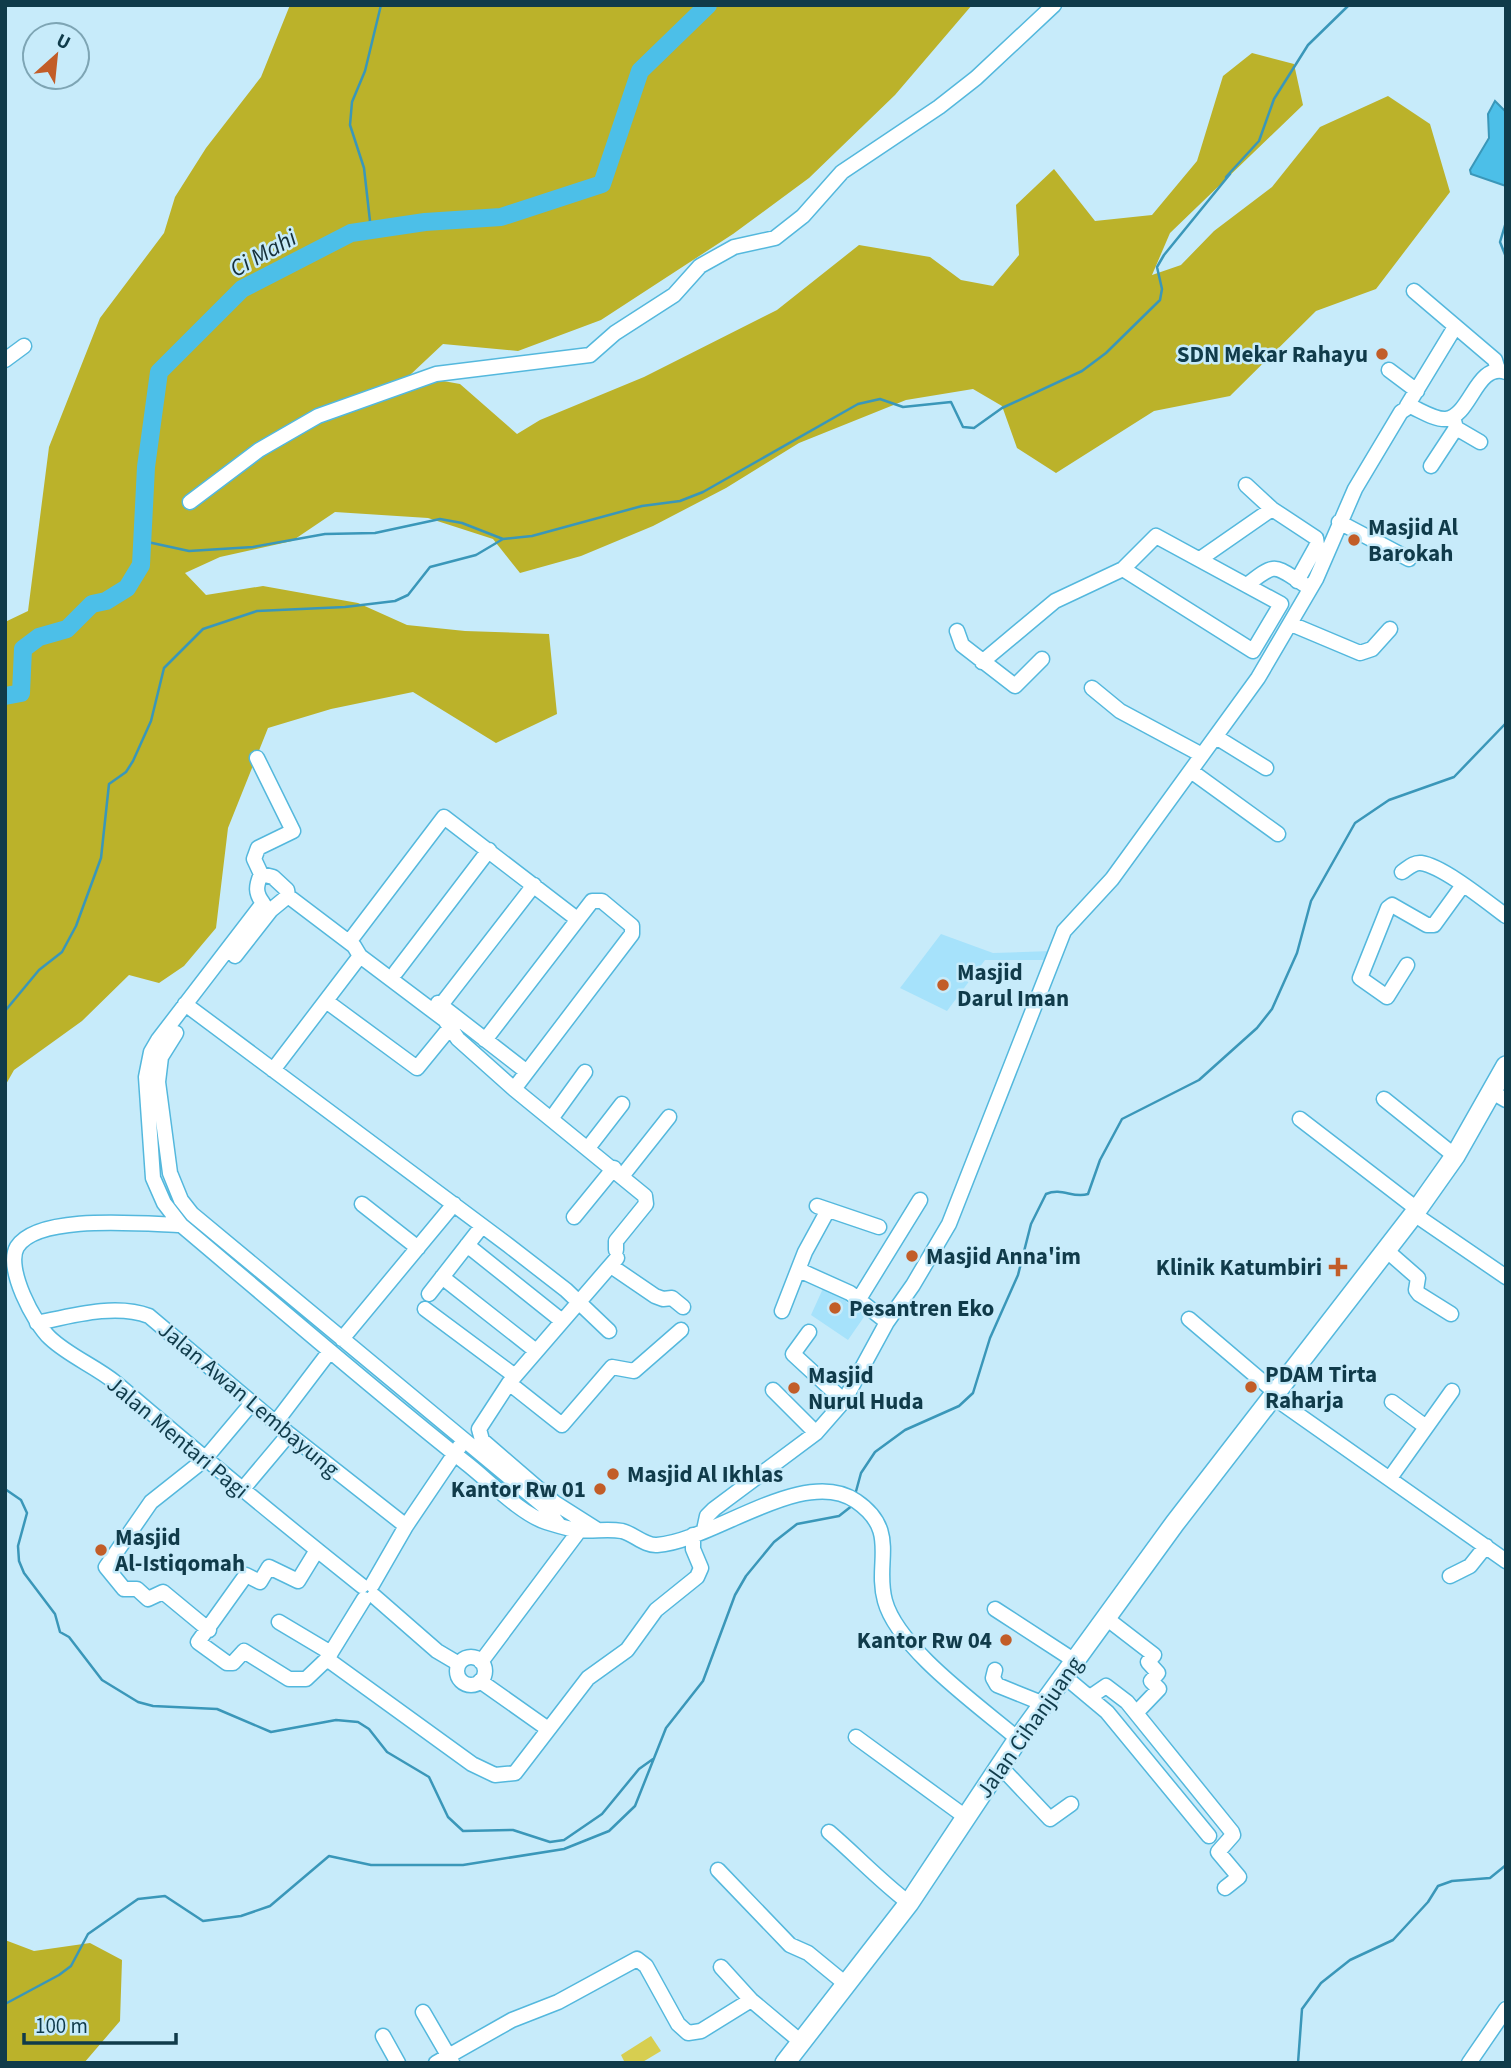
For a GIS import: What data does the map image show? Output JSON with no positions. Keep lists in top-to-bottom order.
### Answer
{
  "streets": {
    "main road": ["Jalan Cihanjuang"],
    "street": ["Jalan Awan Lembayung", "Jalan Mentari Pagi"]
  },
  "crossings": [
    ["Jalan Awan Lembayung", "Jalan Mentari Pagi"]
  ],
  "water": ["Ci Mahi"],
  "places": {
    "other": [
      "SDN Mekar Rahayu",
      "Masjid Al Barokah",
      "Masjid Darul Iman",
      "Masjid Anna'im",
      "Pesantren Eko",
      "PDAM Tirta Raharja",
      "Masjid Nurul Huda",
      "Masjid Al Ikhlas",
      "Kantor Rw 01",
      "Masjid Al-Istiqomah",
      "Kantor Rw 04"
    ],
    "health": ["Klinik Katumbiri"]
  },
  "scale_bar": "100 m",
  "north": "top right"
}
